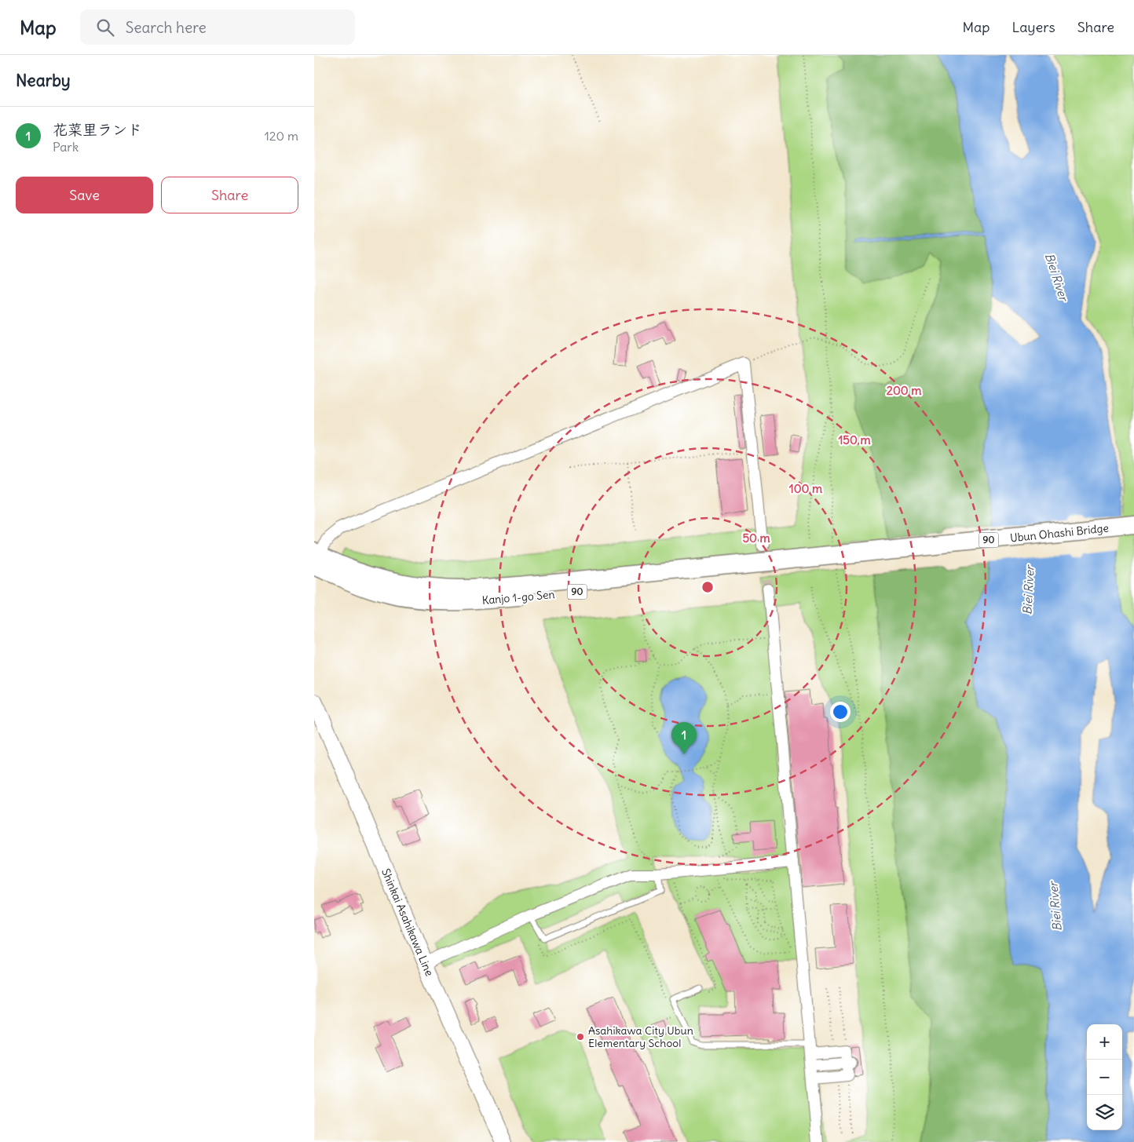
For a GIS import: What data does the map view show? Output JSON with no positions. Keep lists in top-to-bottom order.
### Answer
{
  "streets": {
    "main road": [
      "Ubun Ohashi Bridge",
      "90",
      "Kanjo 1-go Sen",
      "Shinkai Asahikawa Line"
    ]
  },
  "crossings": [
    ["Ubun Ohashi Bridge", "Kanjo 1-go Sen"]
  ],
  "water": ["Biei River"],
  "places": ["Asahikawa City Ubun Elementary School"],
  "page": {
    "header": "Map",
    "search": "Search here",
    "nav": ["Map", "Layers", "Share"],
    "heading": "Nearby",
    "list": [
      {
        "mark": "1",
        "name": "花菜里ランド",
        "note": "Park",
        "value": "120 m"
      }
    ],
    "buttons": ["Save", "Share"],
    "pins": "1",
    "map_buttons": ["+", "−"]
  },
  "rings": [
    "200 m",
    "150 m",
    "100 m",
    "50 m"
  ]
}
